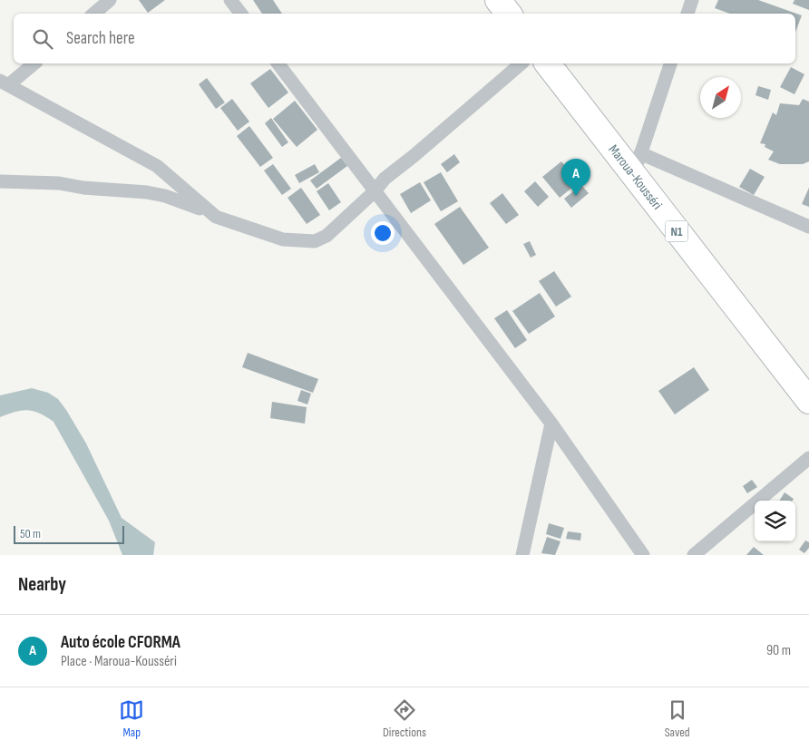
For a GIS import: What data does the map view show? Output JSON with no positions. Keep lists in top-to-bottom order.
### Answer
{
  "streets": {
    "highway": ["Maroua-Kousséri", "N1"]
  },
  "scale_bar": "50 m",
  "north": "top right",
  "page": {
    "search": "Search here",
    "pins": "A",
    "scale": "50 m",
    "heading": "Nearby",
    "list": [
      {
        "mark": "A",
        "name": "Auto école CFORMA",
        "note": "Place · Maroua-Kousséri",
        "value": "90 m"
      }
    ],
    "nav": ["Map", "Directions", "Saved"]
  }
}
